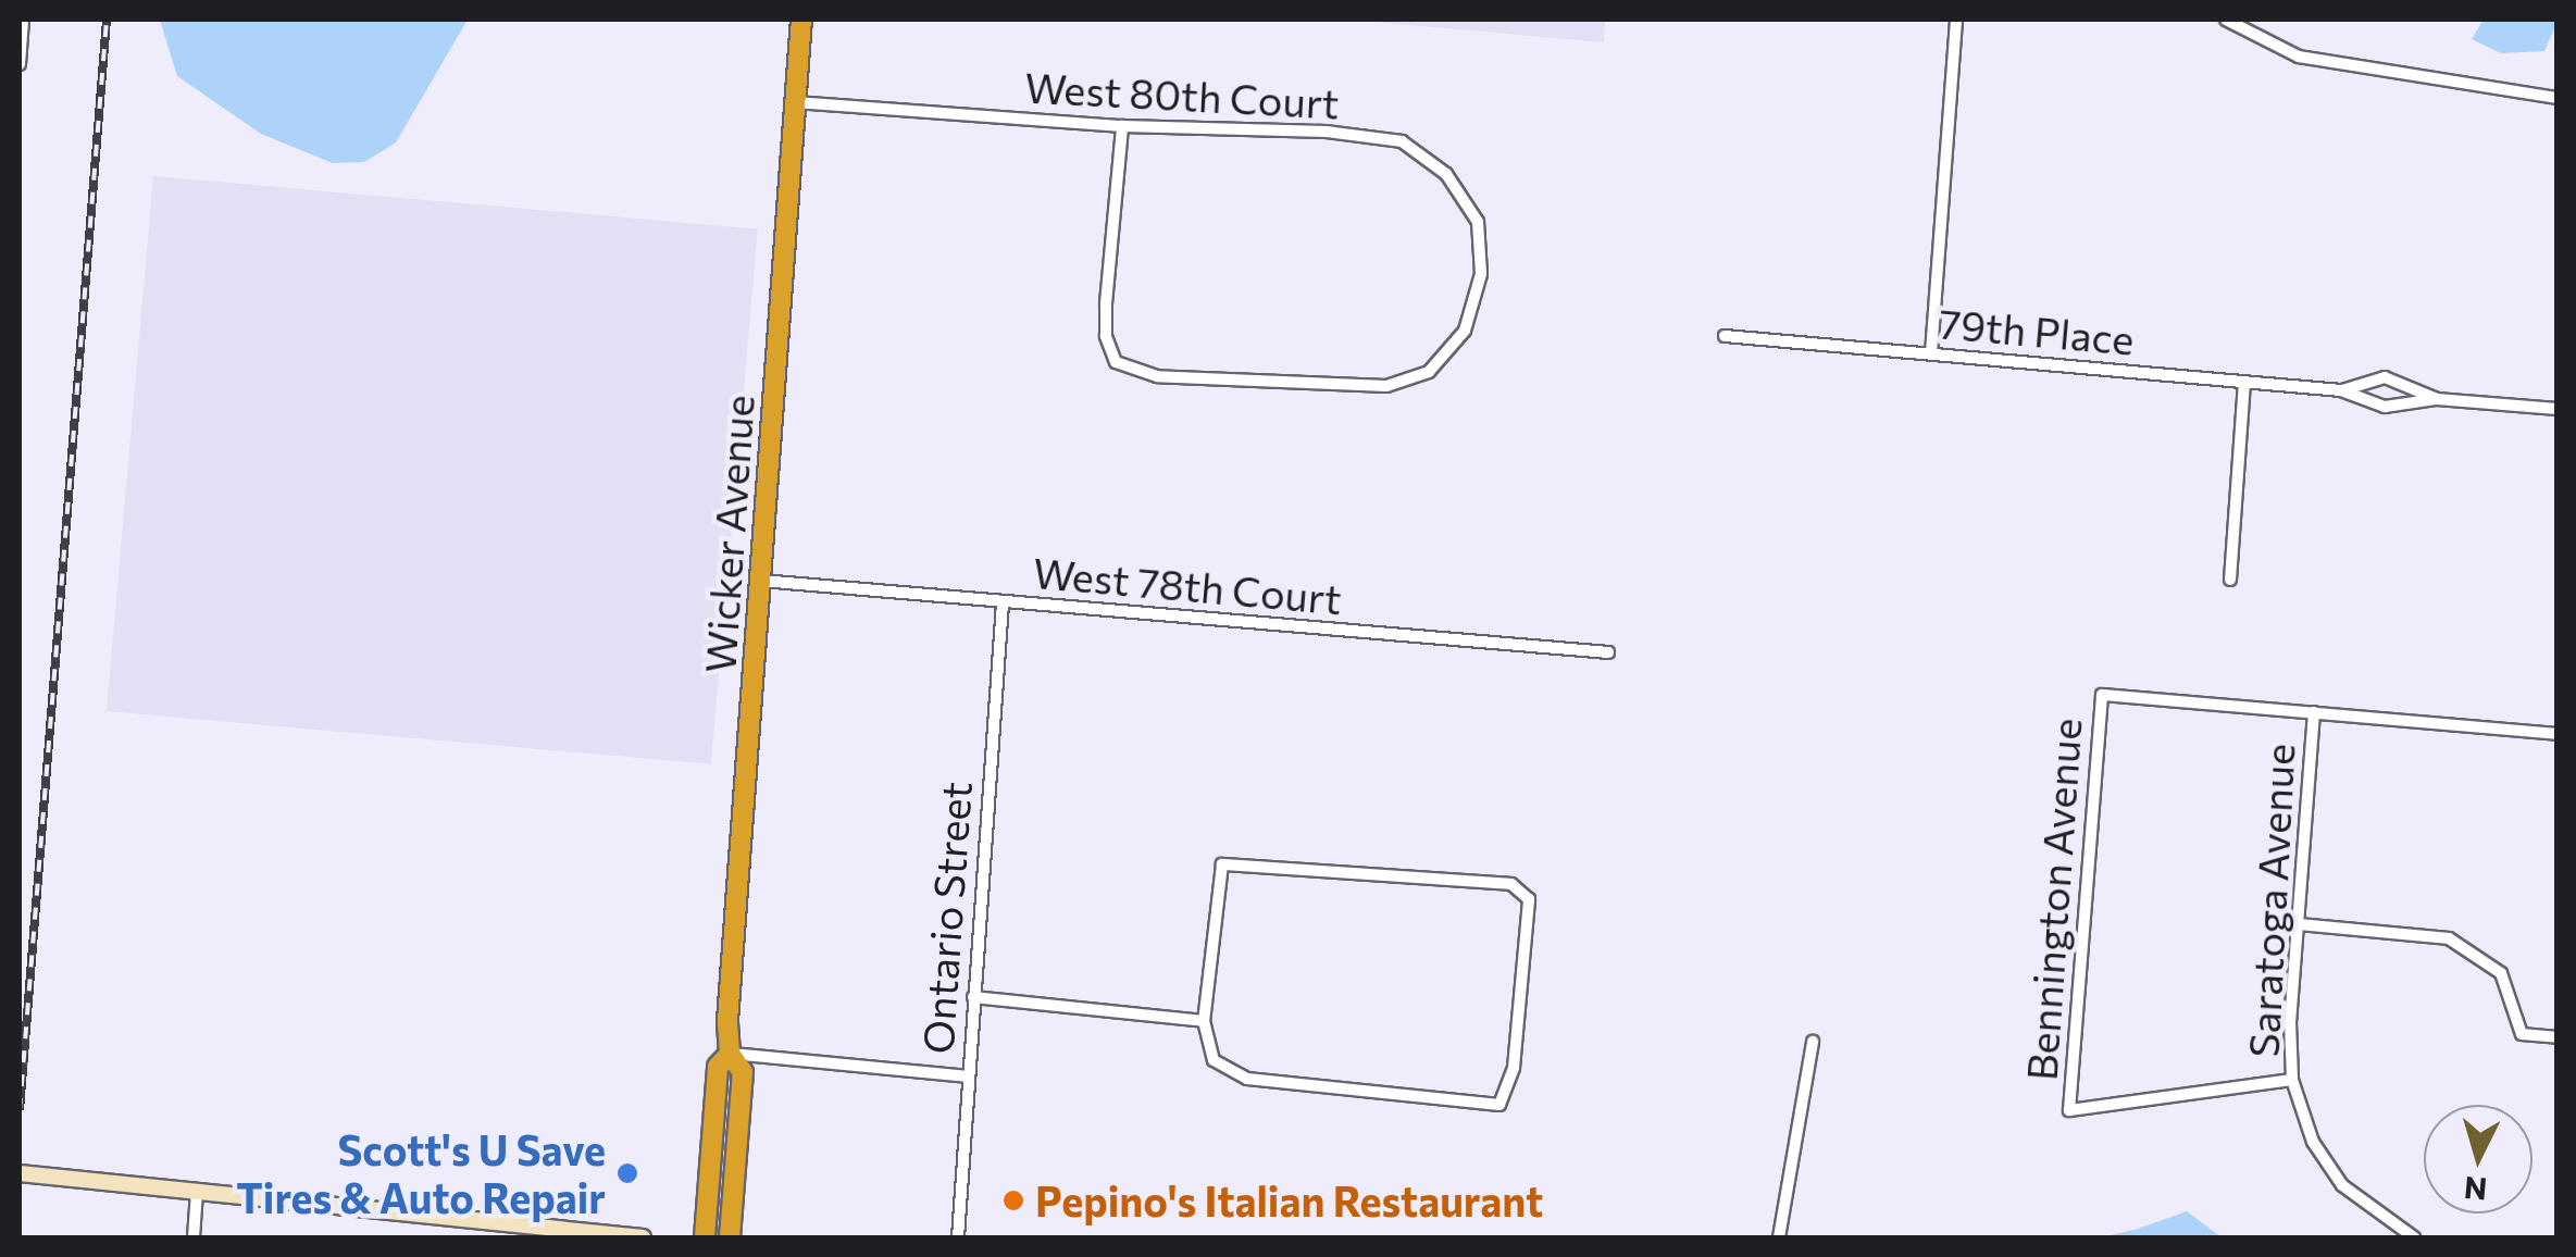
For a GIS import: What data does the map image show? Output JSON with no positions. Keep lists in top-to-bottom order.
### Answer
{
  "streets": {
    "highway": ["Wicker Avenue"],
    "street": [
      "West 80th Court",
      "79th Place",
      "West 78th Court",
      "Bennington Avenue",
      "Saratoga Avenue",
      "Ontario Street"
    ]
  },
  "crossings": [
    ["West 80th Court", "Wicker Avenue"],
    ["Wicker Avenue", "West 78th Court"],
    ["West 78th Court", "Ontario Street"],
    ["Bennington Avenue", "Saratoga Avenue"]
  ],
  "places": ["Scott's U Save Tires & Auto Repair", "Pepino's Italian Restaurant"],
  "north": "bottom"
}
